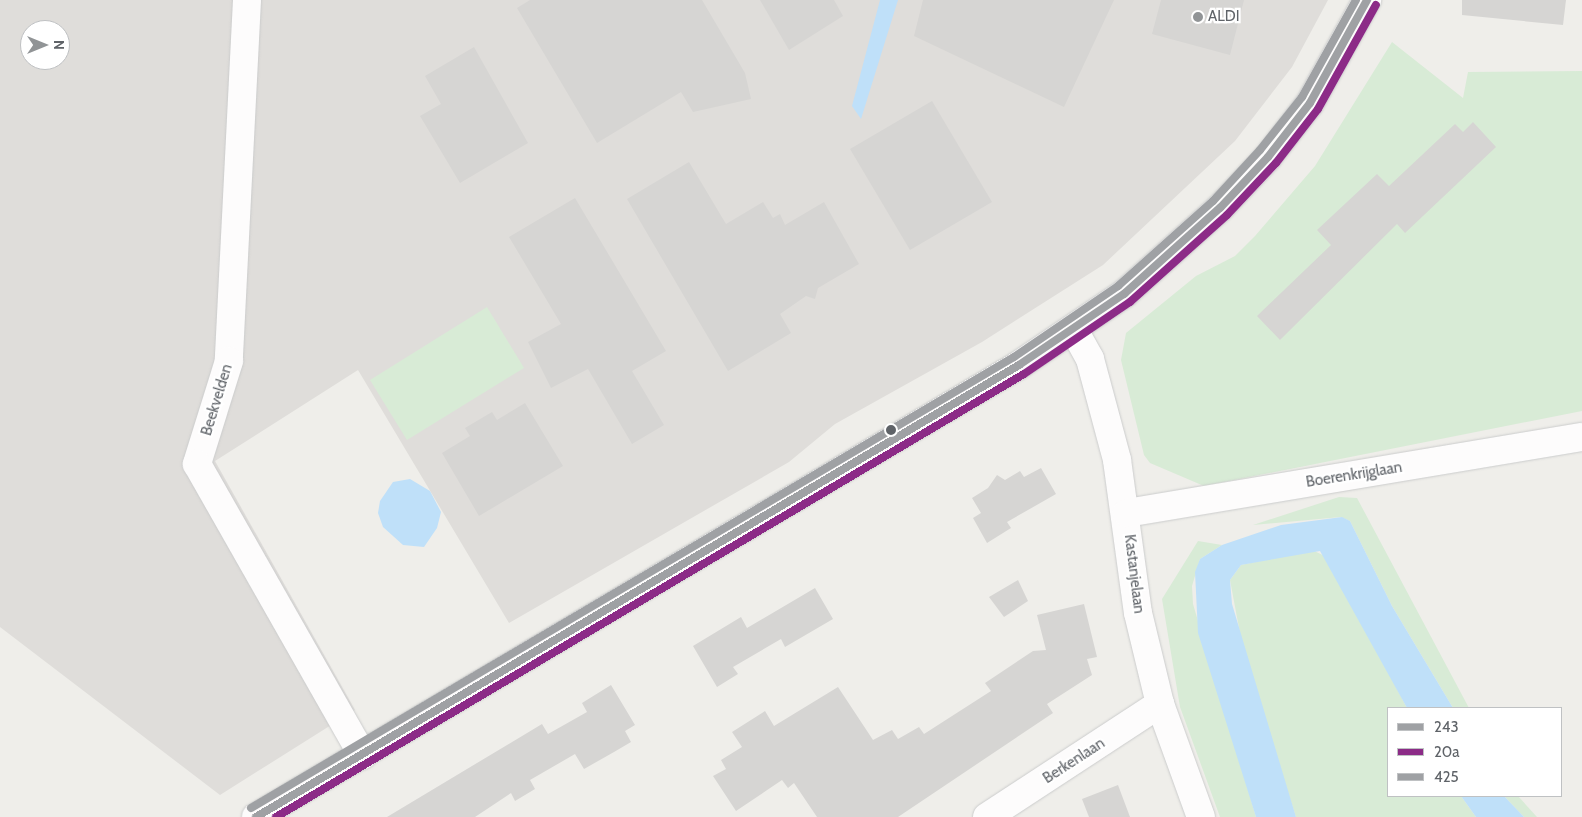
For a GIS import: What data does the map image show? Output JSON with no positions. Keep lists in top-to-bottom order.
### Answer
{
  "streets": {
    "street": [
      "Beekvelden",
      "Boerenkrijglaan",
      "Kastanjelaan",
      "Berkenlaan"
    ]
  },
  "crossings": [
    ["Boerenkrijglaan", "Kastanjelaan"],
    ["Kastanjelaan", "Berkenlaan"]
  ],
  "places": ["ALDI"],
  "lines": ["transit line 243", "transit line 425", "transit line 20a"],
  "legend": ["243", "20a", "425"],
  "north": "right"
}
